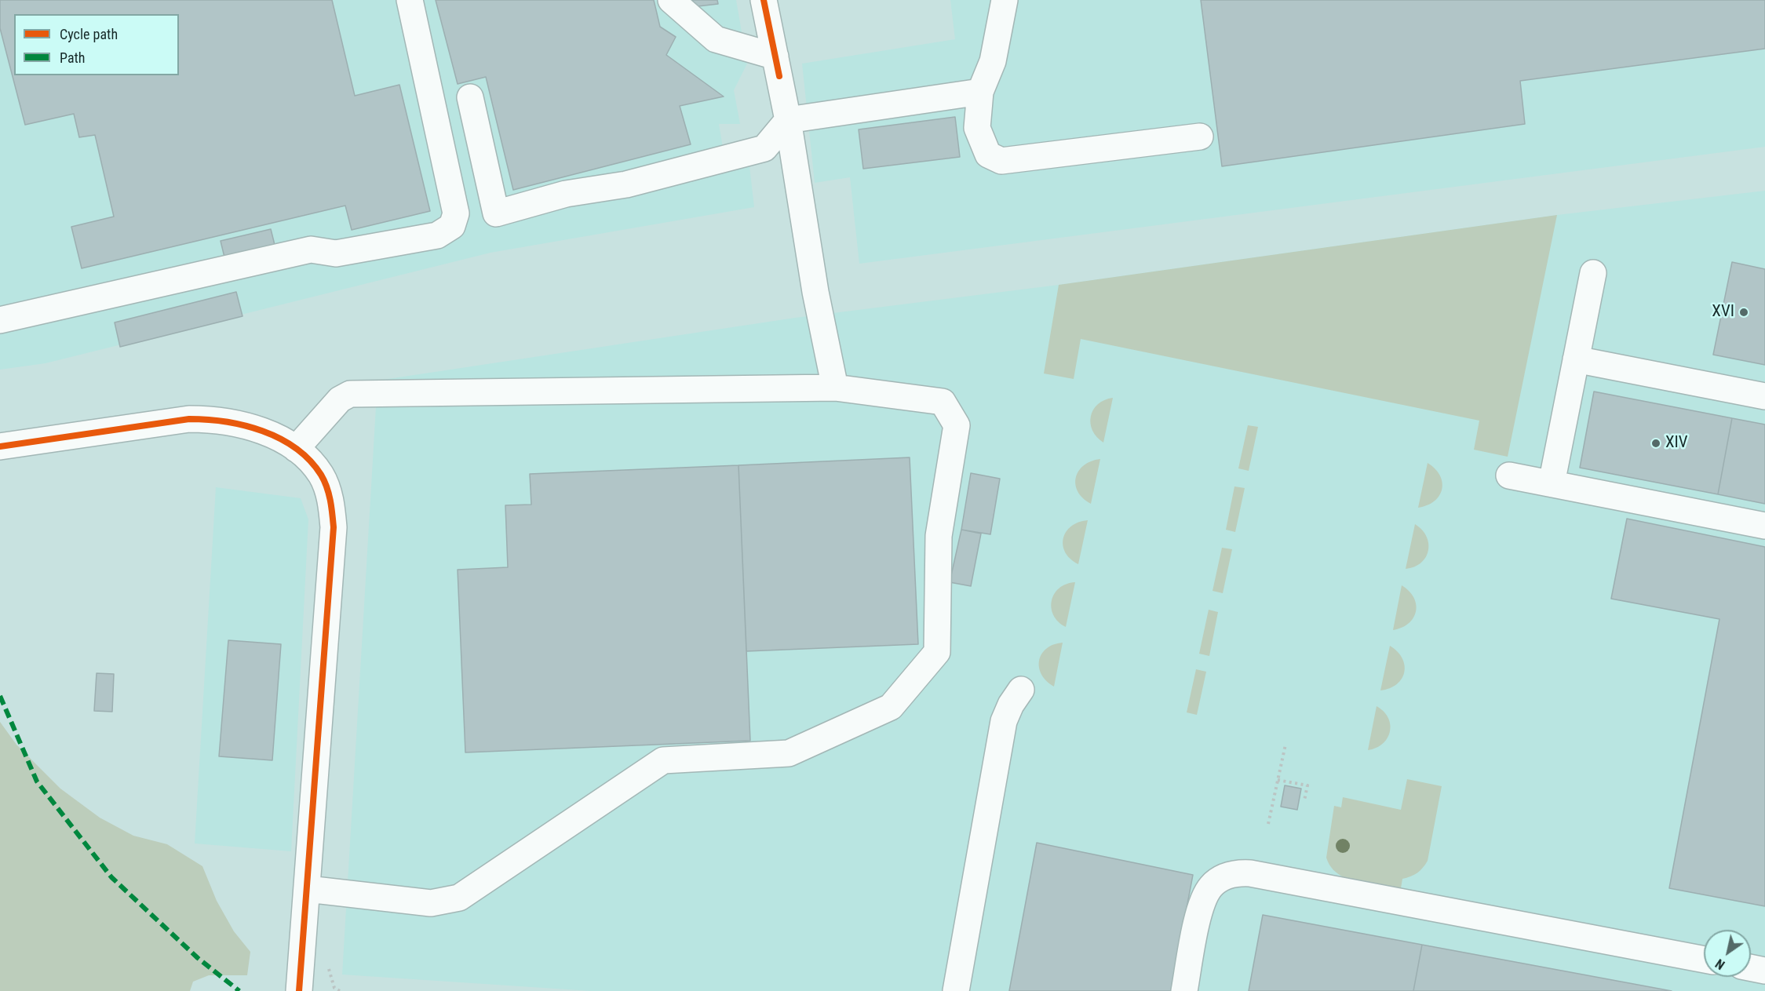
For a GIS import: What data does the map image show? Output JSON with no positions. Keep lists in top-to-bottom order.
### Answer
{
  "places": ["XVI", "XIV"],
  "legend": ["Cycle path", "Path"],
  "north": "bottom left"
}
